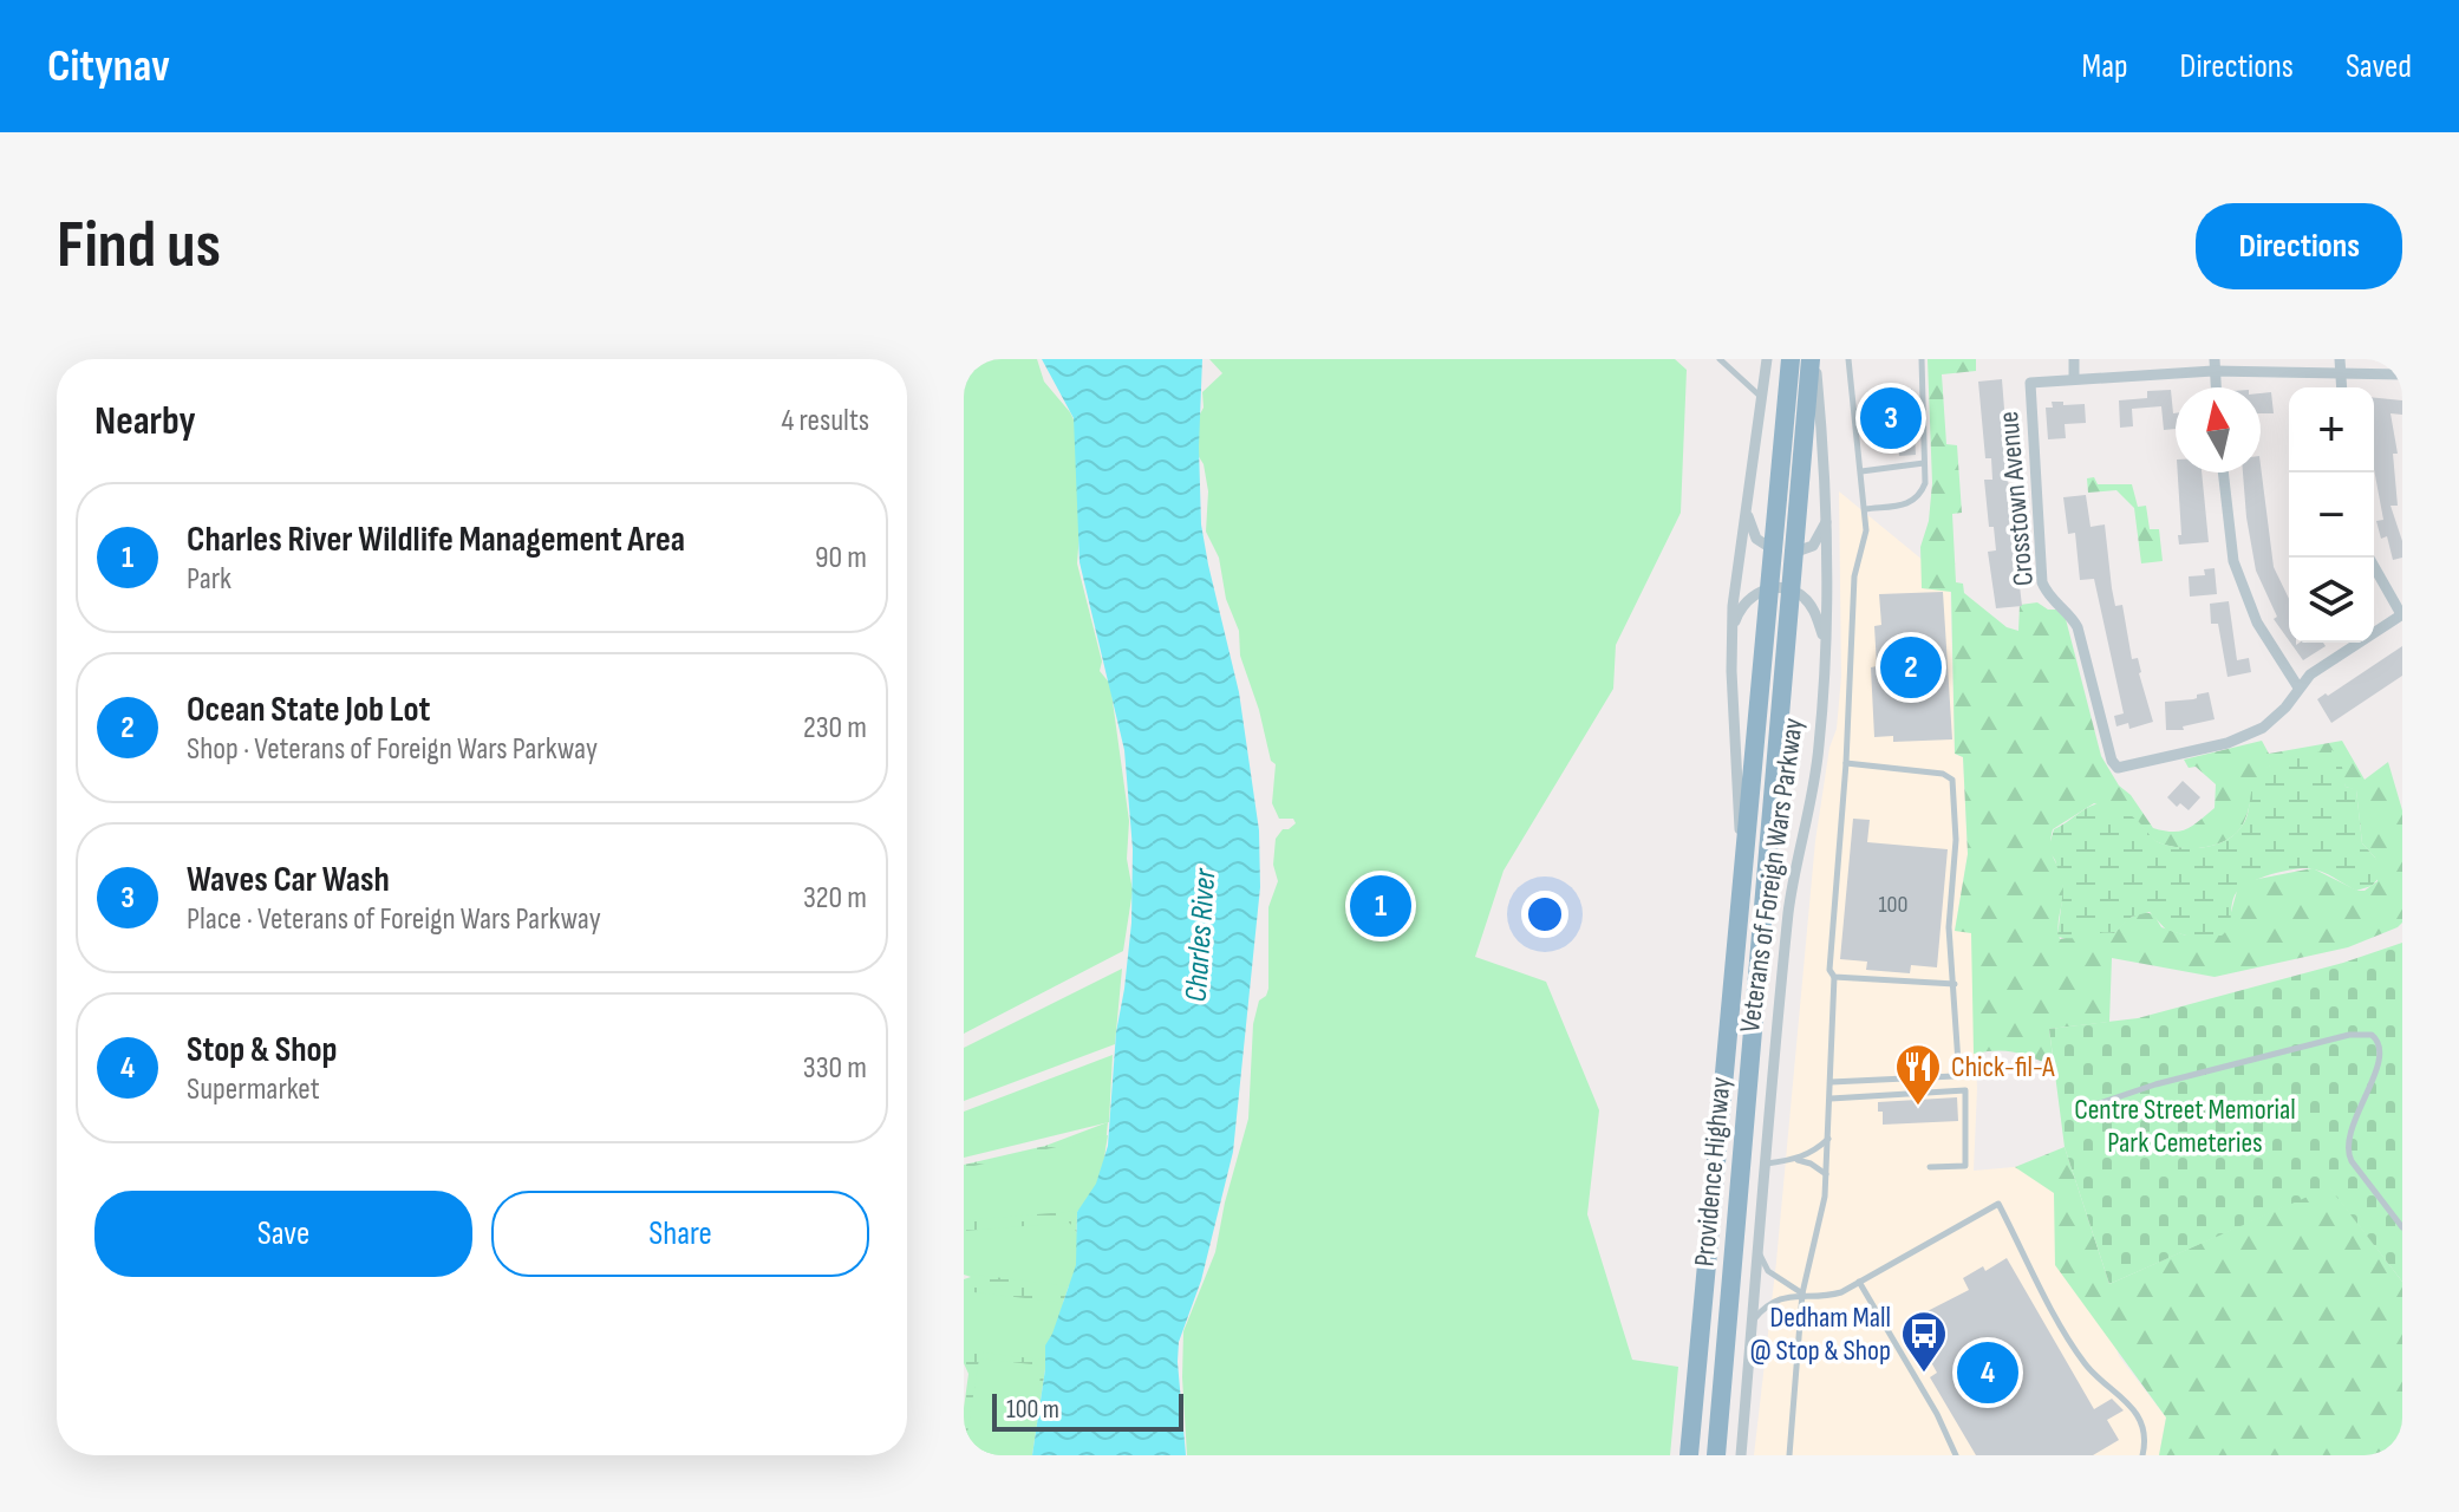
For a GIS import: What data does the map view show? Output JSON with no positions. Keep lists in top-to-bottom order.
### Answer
{
  "streets": {
    "highway": ["Veterans of Foreign Wars Parkway", "Providence Highway"],
    "street": ["Crosstown Avenue"]
  },
  "crossings": [
    ["Veterans of Foreign Wars Parkway", "Providence Highway"]
  ],
  "water": ["Charles River"],
  "parks": ["Centre Street Memorial Park Cemeteries"],
  "places": {
    "restaurant": ["Chick-fil-A"],
    "bus stop": ["Dedham Mall @ Stop & Shop"]
  },
  "house_numbers": ["100"],
  "scale_bar": "100 m",
  "north": "top",
  "page": {
    "header": "Citynav",
    "nav": ["Map", "Directions", "Saved"],
    "buttons": [
      "Directions",
      ["Save", "Share"]
    ],
    "title": "Find us",
    "heading": ["Nearby", "4 results"],
    "pins": [
      "3",
      "2",
      "1",
      "4"
    ],
    "map_buttons": ["+", "−"],
    "list": [
      {
        "mark": "1",
        "name": "Charles River Wildlife Management Area",
        "note": "Park",
        "value": "90 m"
      },
      {
        "mark": "2",
        "name": "Ocean State Job Lot",
        "note": "Shop · Veterans of Foreign Wars Parkway",
        "value": "230 m"
      },
      {
        "mark": "3",
        "name": "Waves Car Wash",
        "note": "Place · Veterans of Foreign Wars Parkway",
        "value": "320 m"
      },
      {
        "mark": "4",
        "name": "Stop & Shop",
        "note": "Supermarket",
        "value": "330 m"
      }
    ],
    "scale": "100 m"
  }
}
